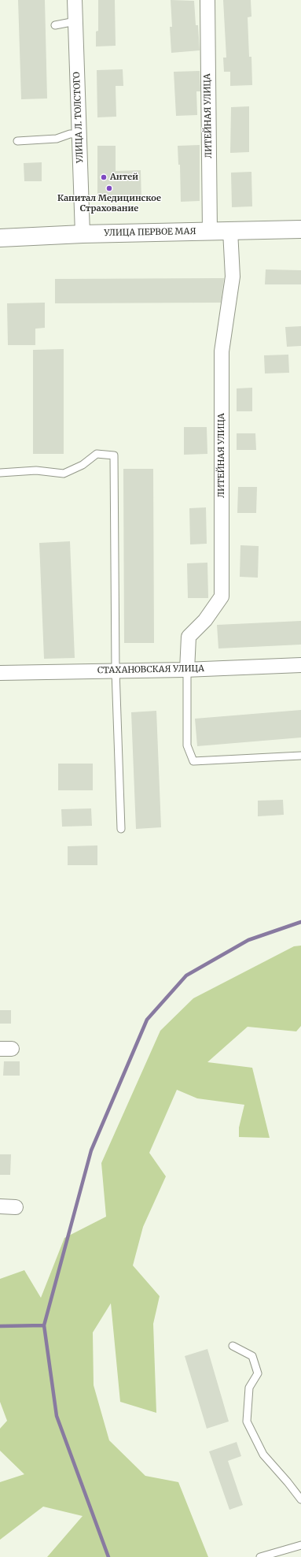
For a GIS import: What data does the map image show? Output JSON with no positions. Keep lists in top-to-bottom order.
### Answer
{
  "streets": {
    "street": [
      "ЛИТЕЙНАЯ УЛИЦА",
      "УЛИЦА Л. ТОЛСТОГО",
      "УЛИЦА ПЕРВОЕ МАЯ",
      "СТАХАНОВСКАЯ УЛИЦА"
    ]
  },
  "crossings": [
    ["ЛИТЕЙНАЯ УЛИЦА", "УЛИЦА ПЕРВОЕ МАЯ"],
    ["ЛИТЕЙНАЯ УЛИЦА", "СТАХАНОВСКАЯ УЛИЦА"],
    ["УЛИЦА Л. ТОЛСТОГО", "УЛИЦА ПЕРВОЕ МАЯ"]
  ],
  "places": ["Антей", "Капитал Медицинское Страхование"]
}
